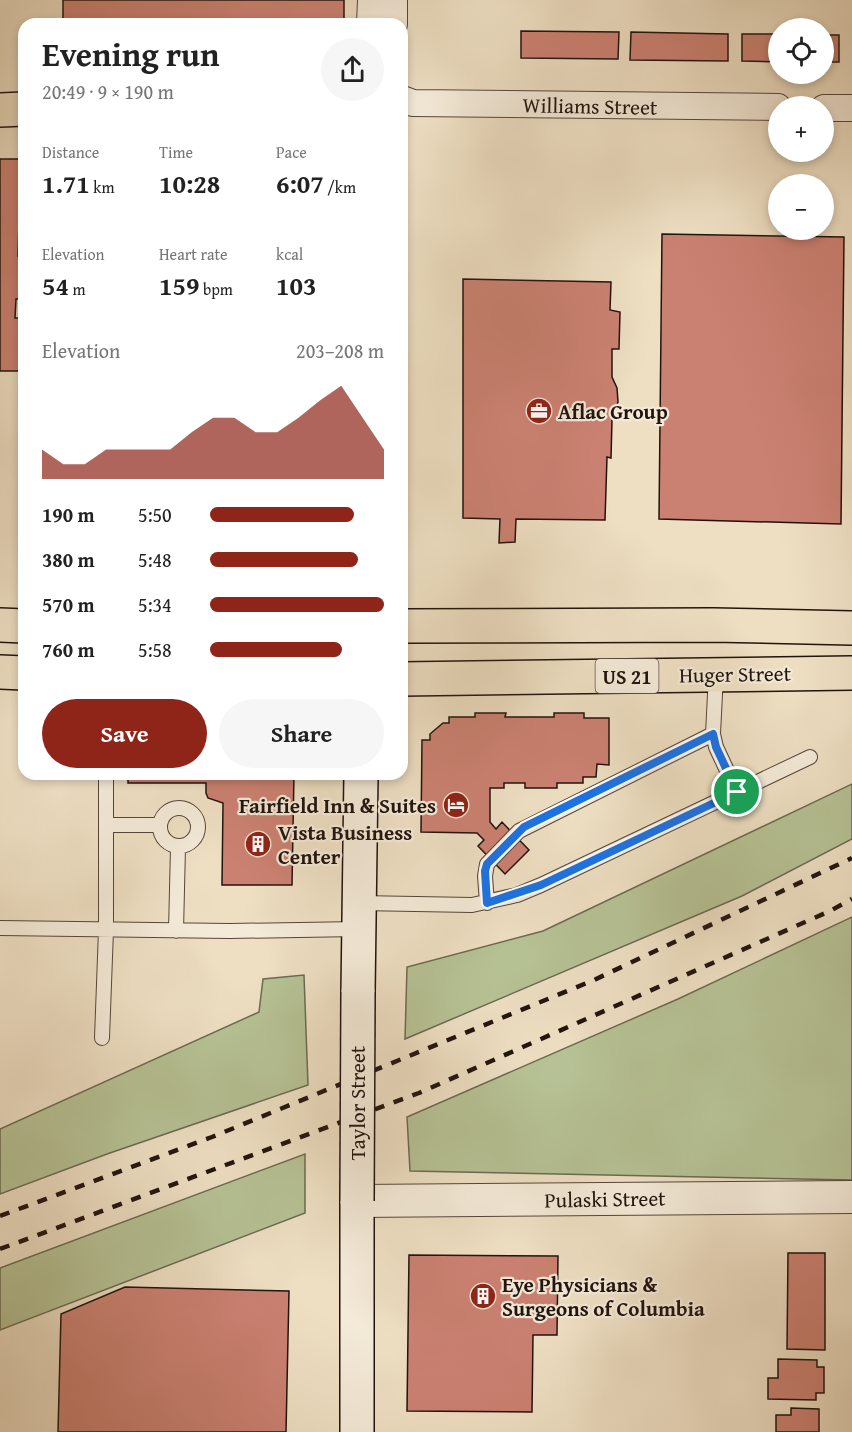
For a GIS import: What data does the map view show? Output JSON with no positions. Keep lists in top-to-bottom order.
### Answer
{
  "streets": {
    "highway": ["Huger Street", "US 21"],
    "main road": ["Taylor Street"],
    "street": ["Williams Street", "Pulaski Street"]
  },
  "crossings": [
    ["Taylor Street", "Pulaski Street"]
  ],
  "places": {
    "office": ["Aflac Group"],
    "hotel": ["Fairfield Inn & Suites"],
    "building": ["Vista Business Center", "Eye Physicians & Surgeons of Columbia"]
  },
  "page": {
    "map_buttons": ["+", "−"],
    "heading": ["Evening run", "20:49 · 9 × 190 m"],
    "stats": [
      ["Distance", "1.71 km"],
      ["Time", "10:28"],
      ["Pace", "6:07 /km"],
      ["Elevation", "54 m"],
      ["Heart rate", "159 bpm"],
      ["kcal", "103"]
    ],
    "chart": ["Elevation", "203–208 m"],
    "list": [
      {
        "name": "190 m",
        "note": "5:50"
      },
      {
        "name": "380 m",
        "note": "5:48"
      },
      {
        "name": "570 m",
        "note": "5:34"
      },
      {
        "name": "760 m",
        "note": "5:58"
      }
    ],
    "buttons": ["Save", "Share"]
  }
}
